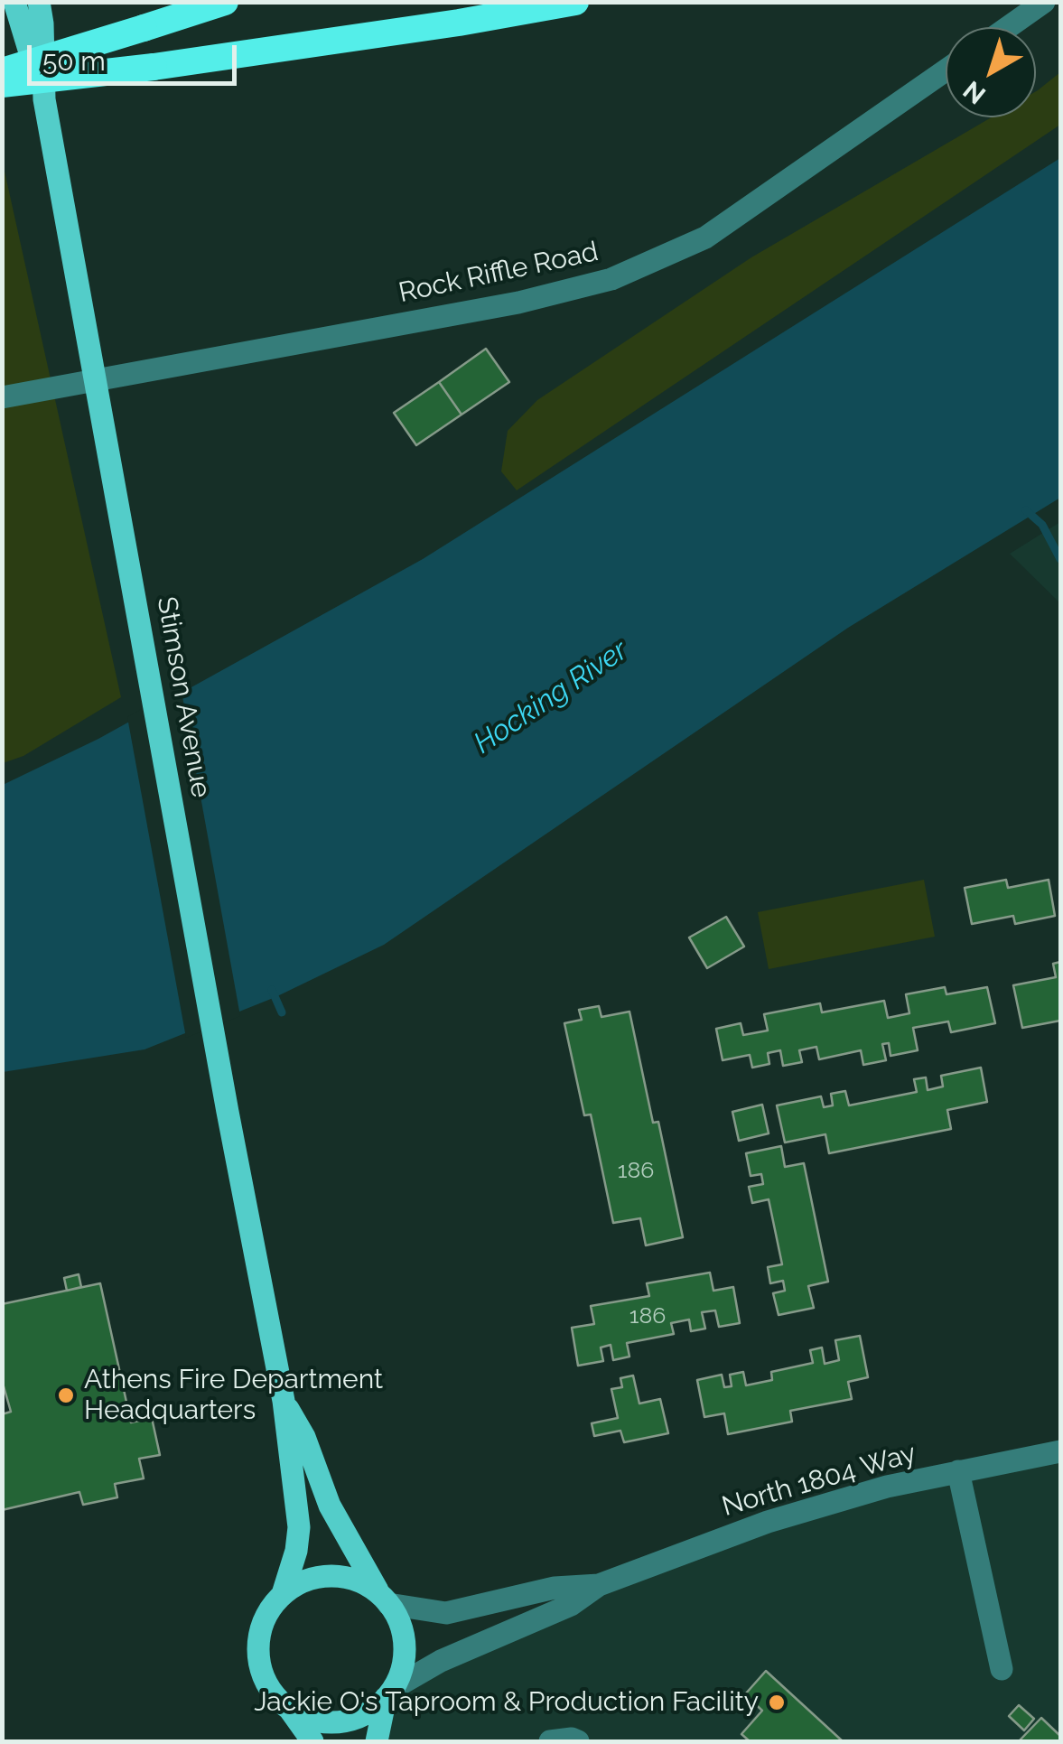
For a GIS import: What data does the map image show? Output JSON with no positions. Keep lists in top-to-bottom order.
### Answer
{
  "streets": {
    "main road": ["Stimson Avenue"],
    "street": ["Rock Riffle Road", "North 1804 Way"]
  },
  "crossings": [
    ["Rock Riffle Road", "Stimson Avenue"],
    ["Stimson Avenue", "North 1804 Way"]
  ],
  "water": ["Hocking River"],
  "places": ["Athens Fire Department Headquarters", "Jackie O's Taproom & Production Facility"],
  "house_numbers": ["186", "186"],
  "scale_bar": "50 m",
  "north": "bottom left"
}
